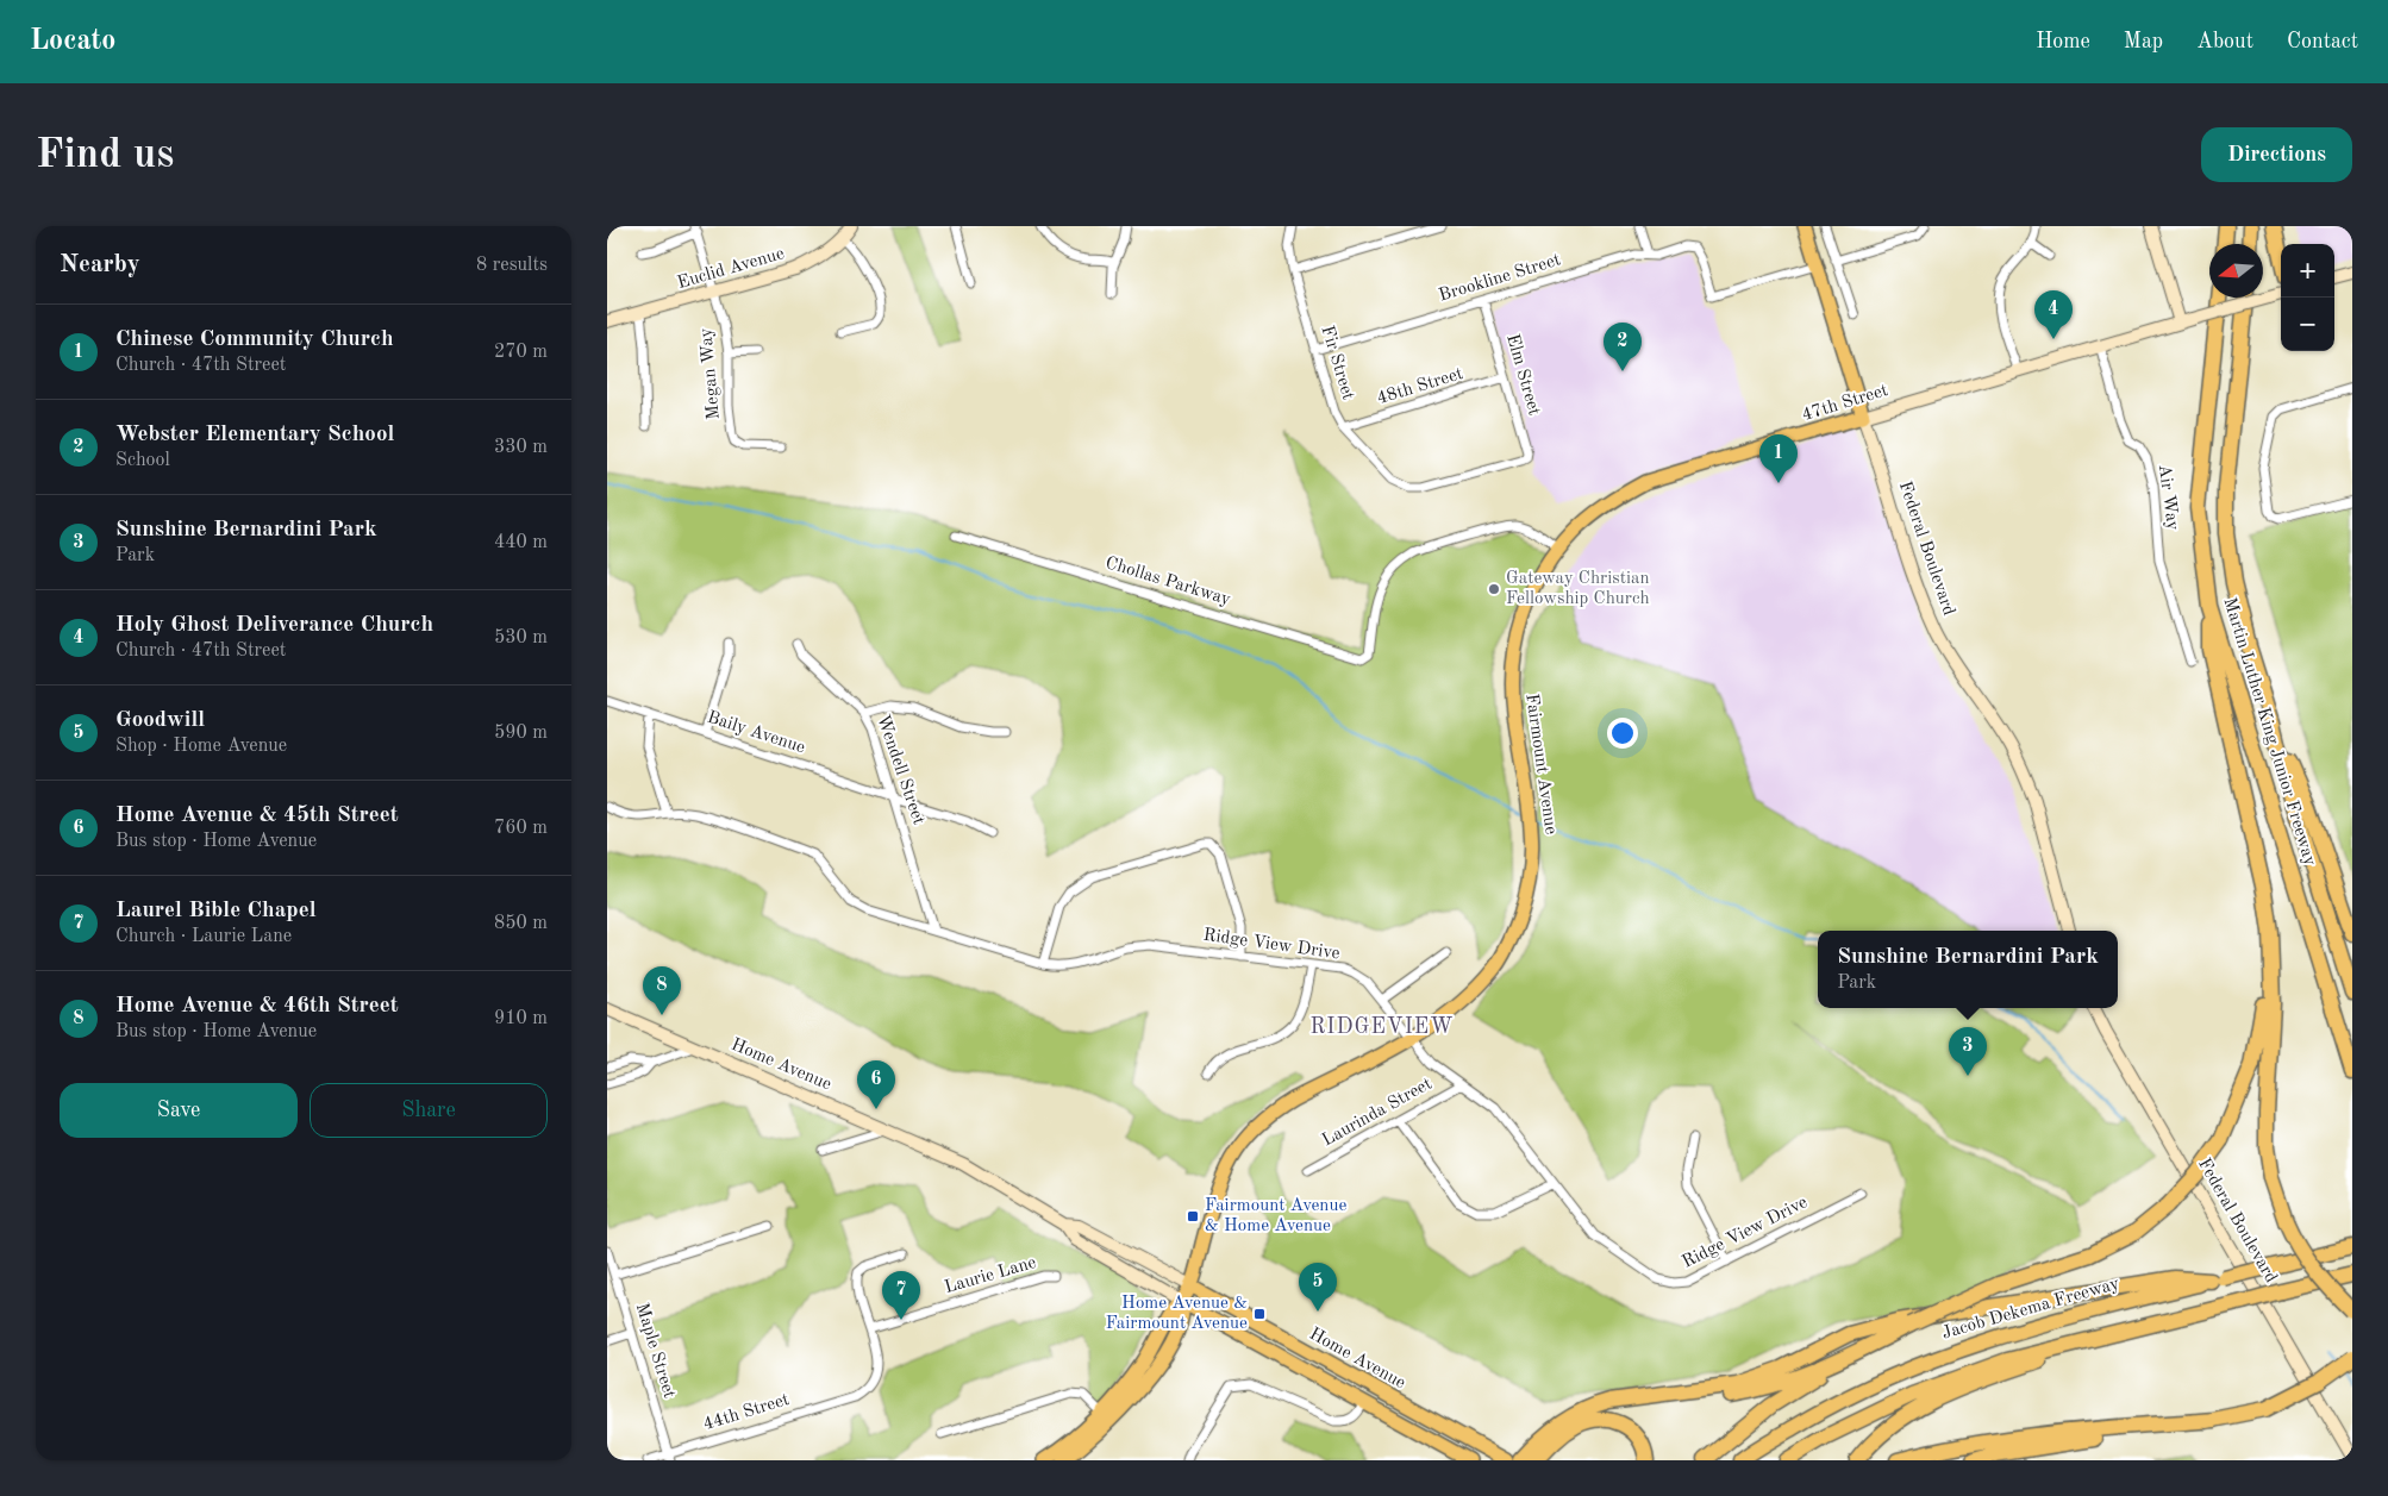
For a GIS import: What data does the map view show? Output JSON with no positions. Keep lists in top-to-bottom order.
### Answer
{
  "streets": {
    "highway": ["Martin Luther King Junior Freeway", "Jacob Dekema Freeway"],
    "main road": [
      "Euclid Avenue",
      "47th Street",
      "Federal Boulevard",
      "Fairmount Avenue",
      "Home Avenue"
    ],
    "street": [
      "Brookline Street",
      "Fir Street",
      "Megan Way",
      "Elm Street",
      "48th Street",
      "Air Way",
      "Chollas Parkway",
      "Baily Avenue",
      "Wendell Street",
      "Ridge View Drive",
      "Laurinda Street",
      "Laurie Lane",
      "Maple Street",
      "44th Street"
    ]
  },
  "crossings": [
    ["Euclid Avenue", "Megan Way"],
    ["Brookline Street", "Fir Street"],
    ["Brookline Street", "Elm Street"],
    ["Brookline Street", "Federal Boulevard"],
    ["Fir Street", "Elm Street"],
    ["Fir Street", "48th Street"],
    ["Elm Street", "48th Street"],
    ["47th Street", "Air Way"],
    ["47th Street", "Federal Boulevard"],
    ["47th Street", "Chollas Parkway"],
    ["47th Street", "Fairmount Avenue"],
    ["Chollas Parkway", "Fairmount Avenue"],
    ["Baily Avenue", "Wendell Street"],
    ["Fairmount Avenue", "Ridge View Drive"],
    ["Fairmount Avenue", "Home Avenue"],
    ["Wendell Street", "Ridge View Drive"],
    ["Ridge View Drive", "Laurinda Street"],
    ["Laurie Lane", "44th Street"],
    ["Maple Street", "44th Street"]
  ],
  "districts": ["RIDGEVIEW"],
  "places": {
    "other": ["Gateway Christian Fellowship Church"],
    "transit": ["Fairmount Avenue & Home Avenue", "Home Avenue & Fairmount Avenue"]
  },
  "north": "left",
  "page": {
    "header": "Locato",
    "nav": [
      "Home",
      "Map",
      "About",
      "Contact"
    ],
    "buttons": [
      "Directions",
      ["Save", "Share"]
    ],
    "title": "Find us",
    "heading": ["Nearby", "8 results"],
    "map_buttons": ["+", "−"],
    "pins": [
      "4",
      "2",
      "1",
      "8",
      "3",
      "6",
      "5",
      "7"
    ],
    "list": [
      {
        "mark": "1",
        "name": "Chinese Community Church",
        "note": "Church · 47th Street",
        "value": "270 m"
      },
      {
        "mark": "2",
        "name": "Webster Elementary School",
        "note": "School",
        "value": "330 m"
      },
      {
        "mark": "3",
        "name": "Sunshine Bernardini Park",
        "note": "Park",
        "value": "440 m"
      },
      {
        "mark": "4",
        "name": "Holy Ghost Deliverance Church",
        "note": "Church · 47th Street",
        "value": "530 m"
      },
      {
        "mark": "5",
        "name": "Goodwill",
        "note": "Shop · Home Avenue",
        "value": "590 m"
      },
      {
        "mark": "6",
        "name": "Home Avenue & 45th Street",
        "note": "Bus stop · Home Avenue",
        "value": "760 m"
      },
      {
        "mark": "7",
        "name": "Laurel Bible Chapel",
        "note": "Church · Laurie Lane",
        "value": "850 m"
      },
      {
        "mark": "8",
        "name": "Home Avenue & 46th Street",
        "note": "Bus stop · Home Avenue",
        "value": "910 m"
      }
    ],
    "popup": ["Sunshine Bernardini Park", "Park"]
  }
}
